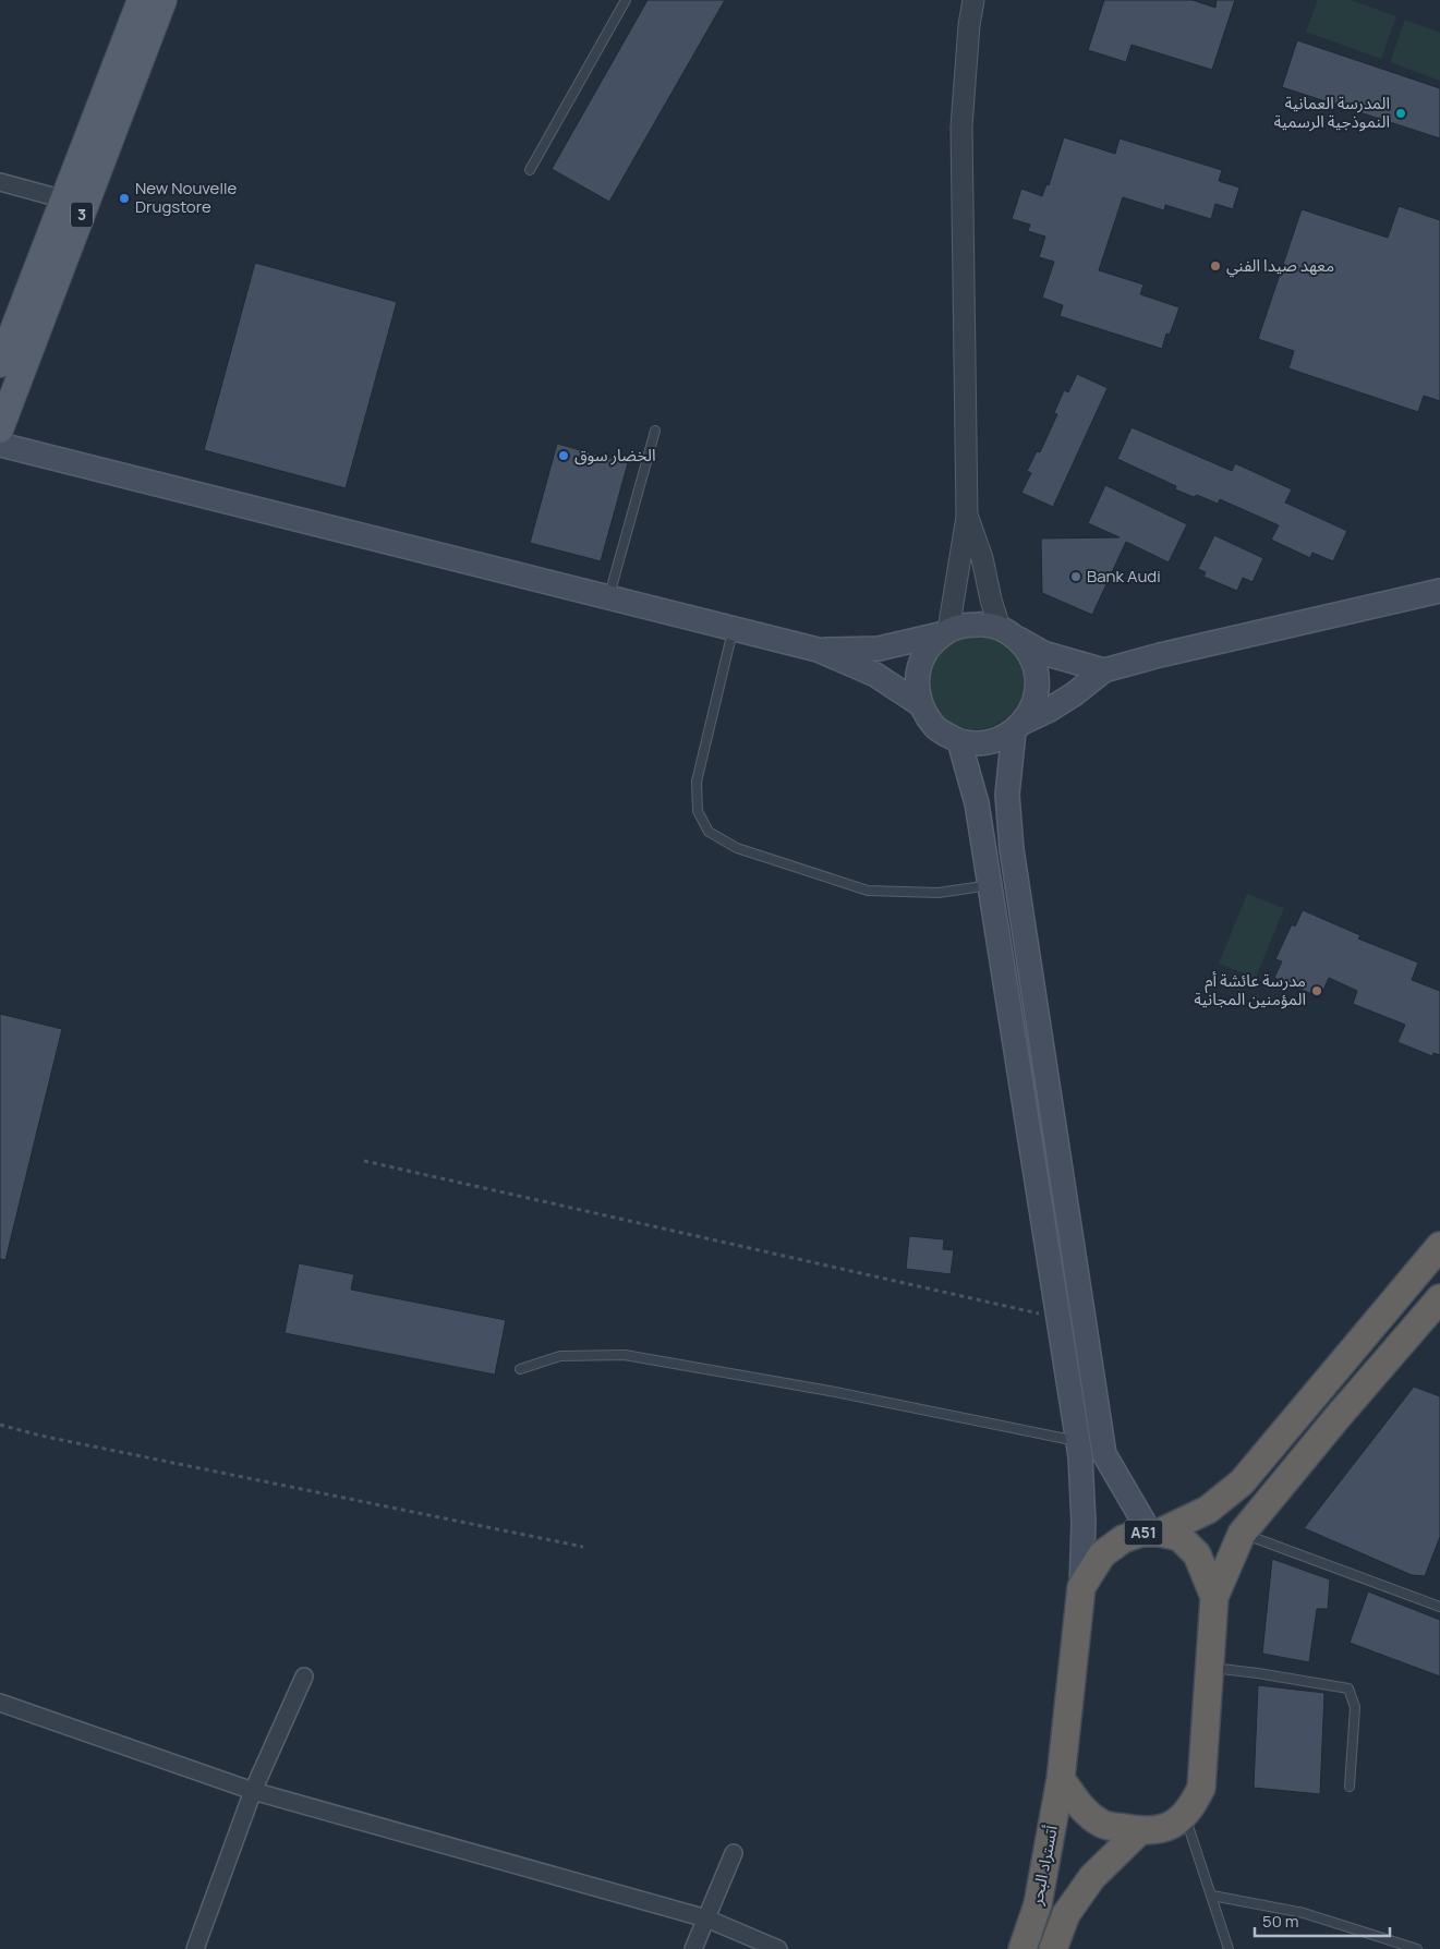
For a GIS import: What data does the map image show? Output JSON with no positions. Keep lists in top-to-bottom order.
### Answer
{
  "streets": {
    "highway": ["A51", "أتستراد البحر"],
    "main road": ["3"]
  },
  "crossings": [
    ["A51", "أتستراد البحر"]
  ],
  "places": [
    "المدرسة العمانية النموذجية الرسمية",
    "New Nouvelle Drugstore",
    "معهد صيدا الفني",
    "الخضار سوق",
    "Bank Audi",
    "مدرسة عائشة أم المؤمنين المجانية"
  ],
  "scale_bar": "50 m"
}
